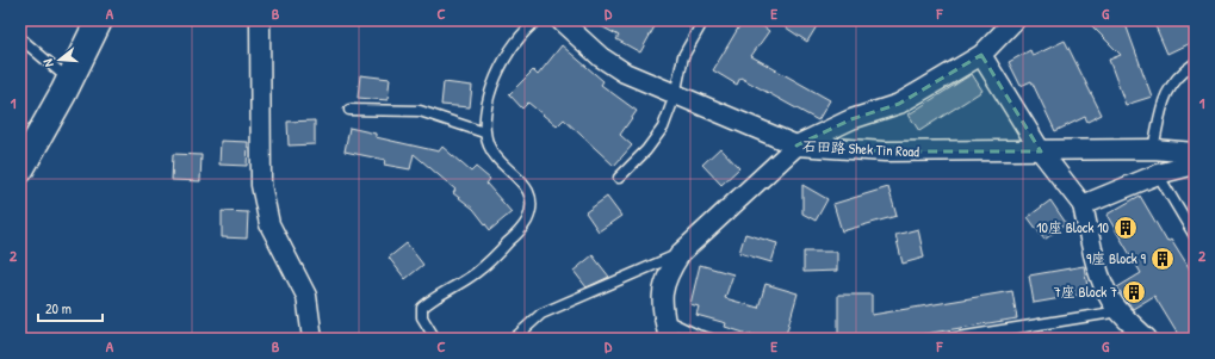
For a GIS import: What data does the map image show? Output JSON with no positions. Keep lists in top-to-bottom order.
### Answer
{
  "streets": {
    "street": ["石田路 Shek Tin Road"]
  },
  "places": {
    "building": ["10座 Block 10", "9座 Block 9", "7座 Block 7"]
  },
  "scale_bar": "20 m",
  "north": "left",
  "grid": {
    "columns": [
      "A",
      "B",
      "C",
      "D",
      "E",
      "F",
      "G"
    ],
    "rows": ["1", "2"]
  }
}
